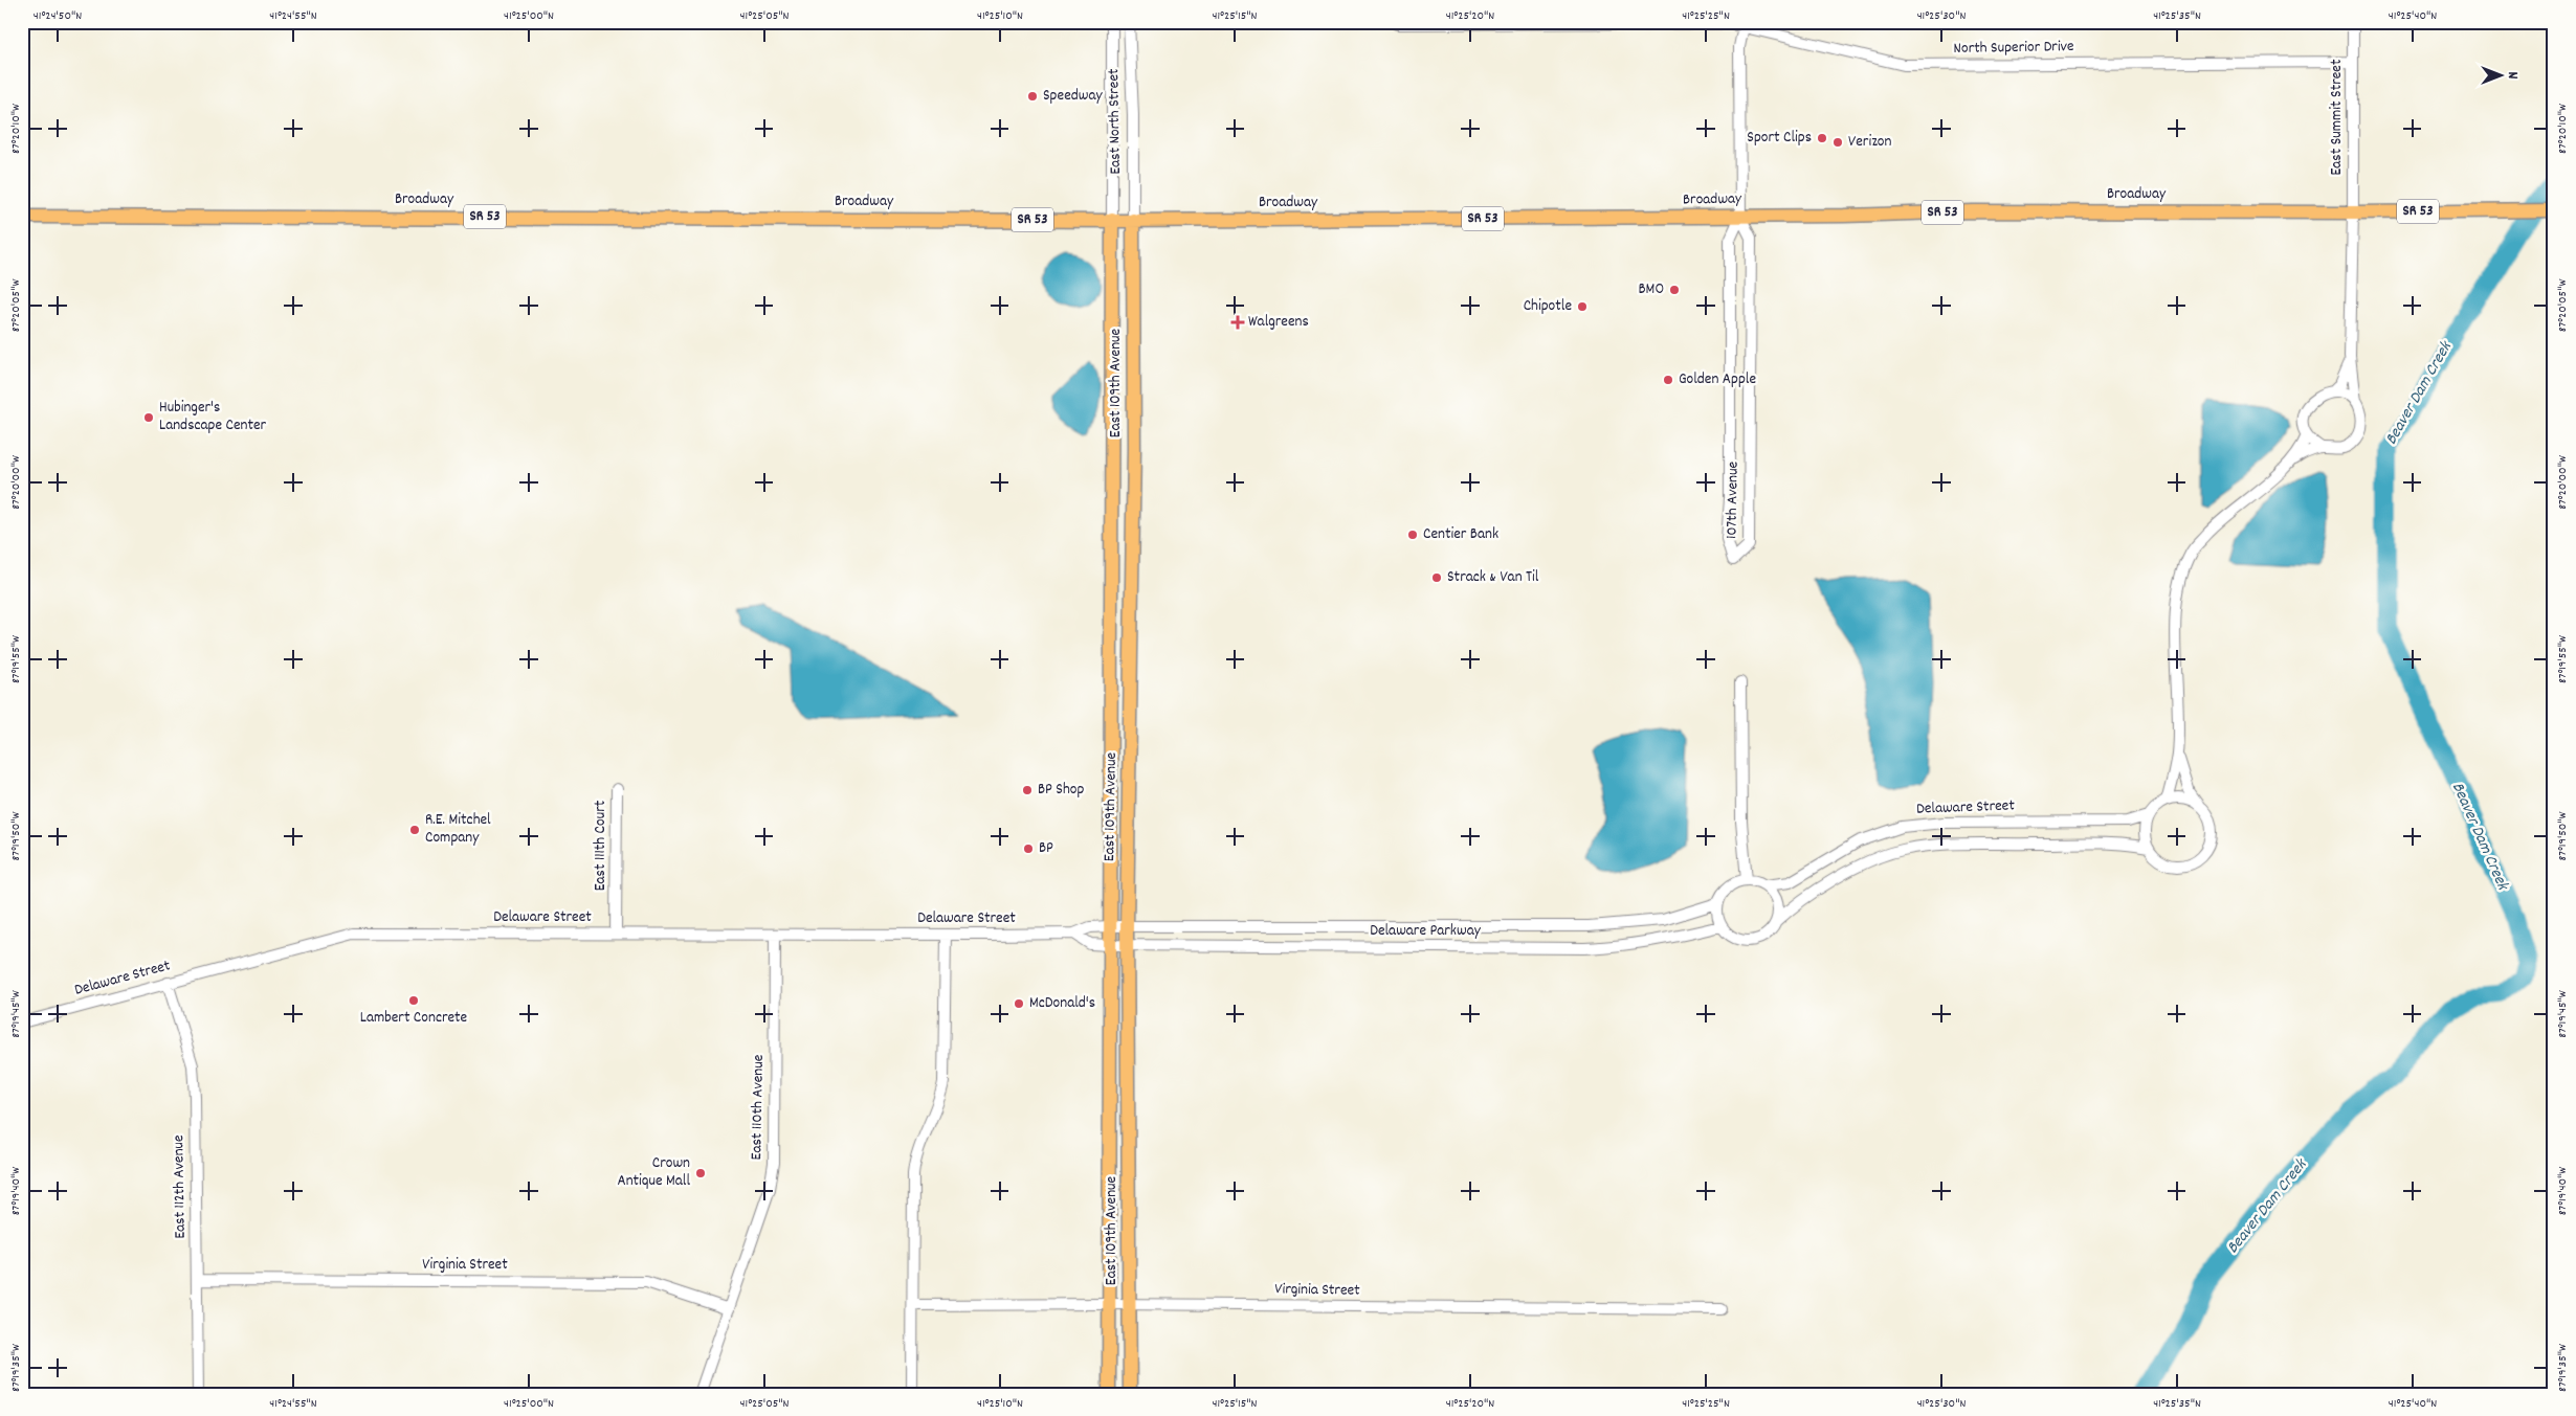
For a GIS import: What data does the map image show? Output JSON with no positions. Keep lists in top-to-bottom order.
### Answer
{
  "streets": {
    "main road": ["Broadway", "SR 53", "East 109th Avenue"],
    "street": [
      "North Superior Drive",
      "East Summit Street",
      "East North Street",
      "107th Avenue",
      "Delaware Street",
      "East 111th Court",
      "Delaware Parkway",
      "East 110th Avenue",
      "East 112th Avenue",
      "Virginia Street"
    ]
  },
  "crossings": [
    ["North Superior Drive", "East Summit Street"],
    ["North Superior Drive", "107th Avenue"],
    ["East Summit Street", "Broadway"],
    ["East North Street", "Broadway"],
    ["East North Street", "East 109th Avenue"],
    ["Broadway", "East 109th Avenue"],
    ["Broadway", "107th Avenue"],
    ["East 109th Avenue", "Delaware Street"],
    ["East 109th Avenue", "Delaware Parkway"],
    ["East 109th Avenue", "Virginia Street"],
    ["Delaware Street", "East 111th Court"],
    ["Delaware Street", "Delaware Parkway"],
    ["Delaware Street", "East 110th Avenue"],
    ["Delaware Street", "East 112th Avenue"],
    ["East 110th Avenue", "Virginia Street"],
    ["East 112th Avenue", "Virginia Street"]
  ],
  "water": ["Beaver Dam Creek"],
  "places": {
    "other": [
      "Speedway",
      "Sport Clips",
      "Verizon",
      "BMO",
      "Chipotle",
      "Golden Apple",
      "Hubinger's Landscape Center",
      "Centier Bank",
      "Strack & Van Til",
      "BP Shop",
      "R.E. Mitchel Company",
      "BP",
      "Lambert Concrete",
      "McDonald's",
      "Crown Antique Mall"
    ],
    "health": ["Walgreens"]
  },
  "north": "right",
  "coordinates": [
    "41°24'50\"N",
    "41°24'55\"N",
    "41°25'00\"N",
    "41°25'05\"N",
    "41°25'10\"N",
    "41°25'15\"N",
    "41°25'20\"N",
    "41°25'25\"N",
    "41°25'30\"N",
    "41°25'35\"N",
    "41°25'40\"N",
    "87°20'10\"W",
    "87°20'05\"W",
    "87°20'00\"W",
    "87°19'55\"W",
    "87°19'50\"W",
    "87°19'45\"W",
    "87°19'40\"W",
    "87°19'35\"W"
  ]
}
